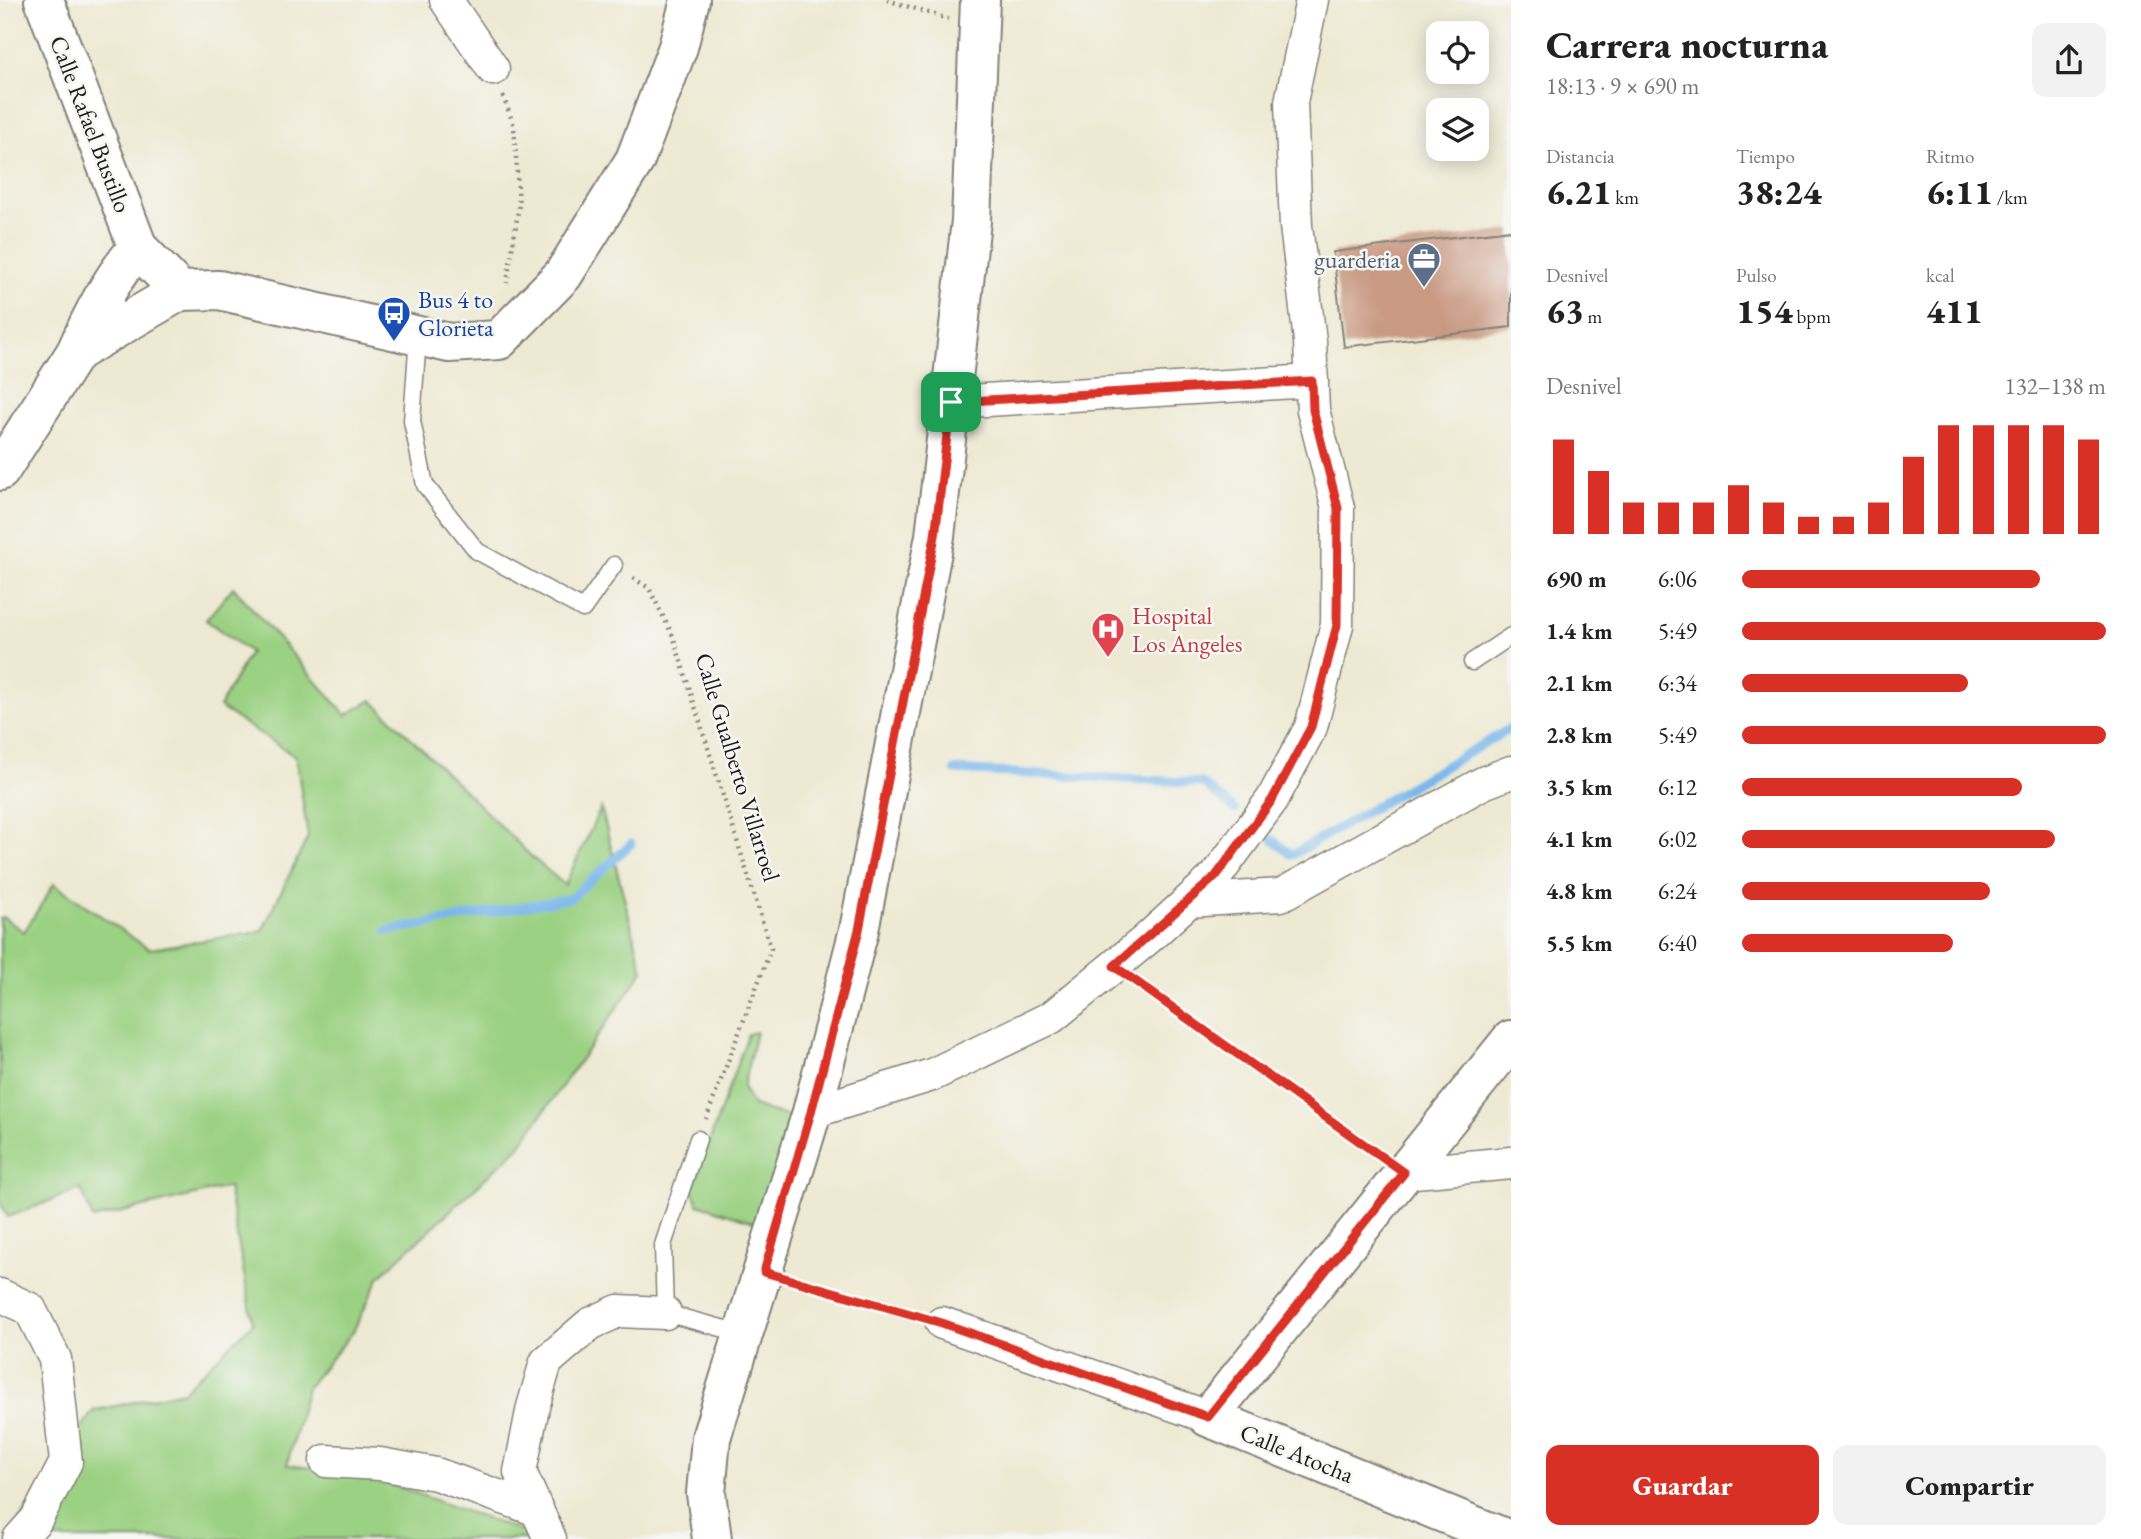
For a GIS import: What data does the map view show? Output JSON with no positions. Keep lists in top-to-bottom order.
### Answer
{
  "streets": {
    "main road": ["Calle Rafael Bustillo", "Calle Atocha"],
    "path": ["Calle Gualberto Villarroel"]
  },
  "places": {
    "office": ["guarderia"],
    "bus stop": ["Bus 4 to Glorieta"],
    "hospital": ["Hospital Los Angeles"]
  },
  "page": {
    "heading": ["Carrera nocturna", "18:13 · 9 × 690 m"],
    "stats": [
      ["Distancia", "6.21 km"],
      ["Tiempo", "38:24"],
      ["Ritmo", "6:11 /km"],
      ["Desnivel", "63 m"],
      ["Pulso", "154 bpm"],
      ["kcal", "411"]
    ],
    "chart": ["Desnivel", "132–138 m"],
    "list": [
      {
        "name": "690 m",
        "note": "6:06"
      },
      {
        "name": "1.4 km",
        "note": "5:49"
      },
      {
        "name": "2.1 km",
        "note": "6:34"
      },
      {
        "name": "2.8 km",
        "note": "5:49"
      },
      {
        "name": "3.5 km",
        "note": "6:12"
      },
      {
        "name": "4.1 km",
        "note": "6:02"
      },
      {
        "name": "4.8 km",
        "note": "6:24"
      },
      {
        "name": "5.5 km",
        "note": "6:40"
      }
    ],
    "buttons": ["Guardar", "Compartir"]
  }
}
